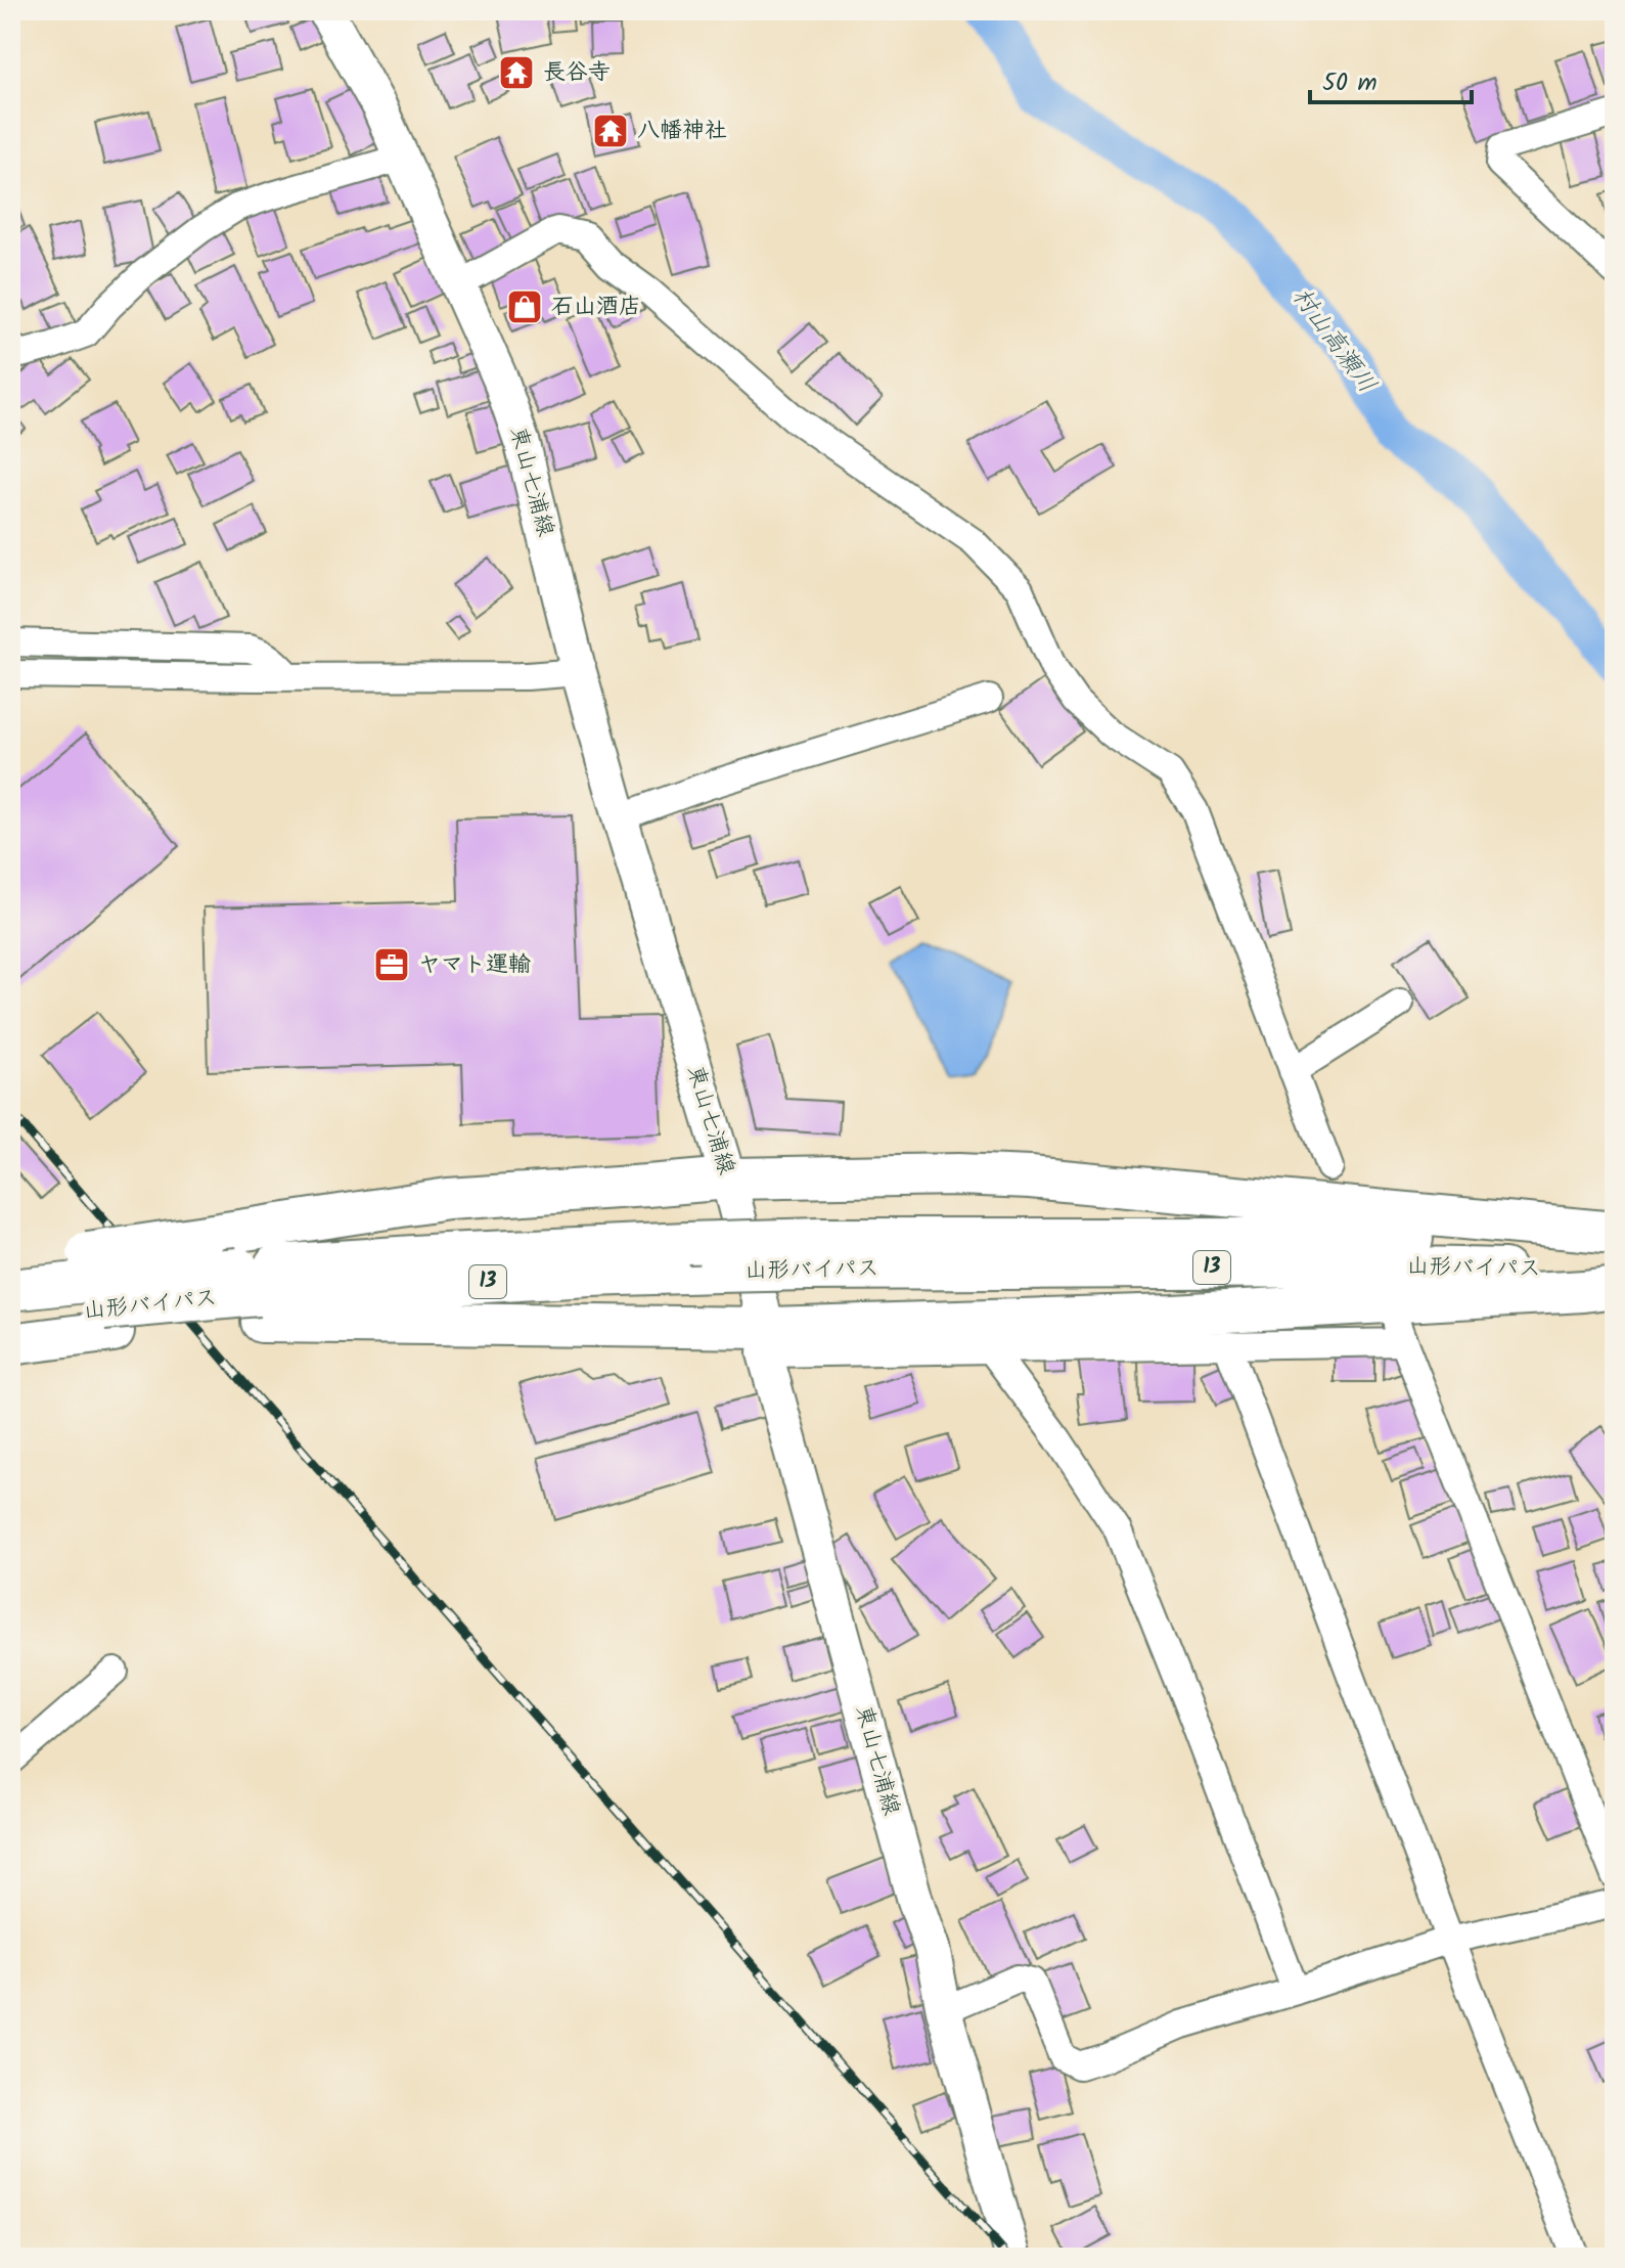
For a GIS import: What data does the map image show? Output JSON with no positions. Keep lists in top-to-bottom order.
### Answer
{
  "streets": {
    "highway": ["13", "山形バイパス"],
    "main road": ["東山七浦線"]
  },
  "water": ["村山高瀬川"],
  "places": {
    "temple": ["長谷寺", "八幡神社"],
    "shop": ["石山酒店"],
    "office": ["ヤマト運輸"]
  },
  "scale_bar": "50 m"
}
